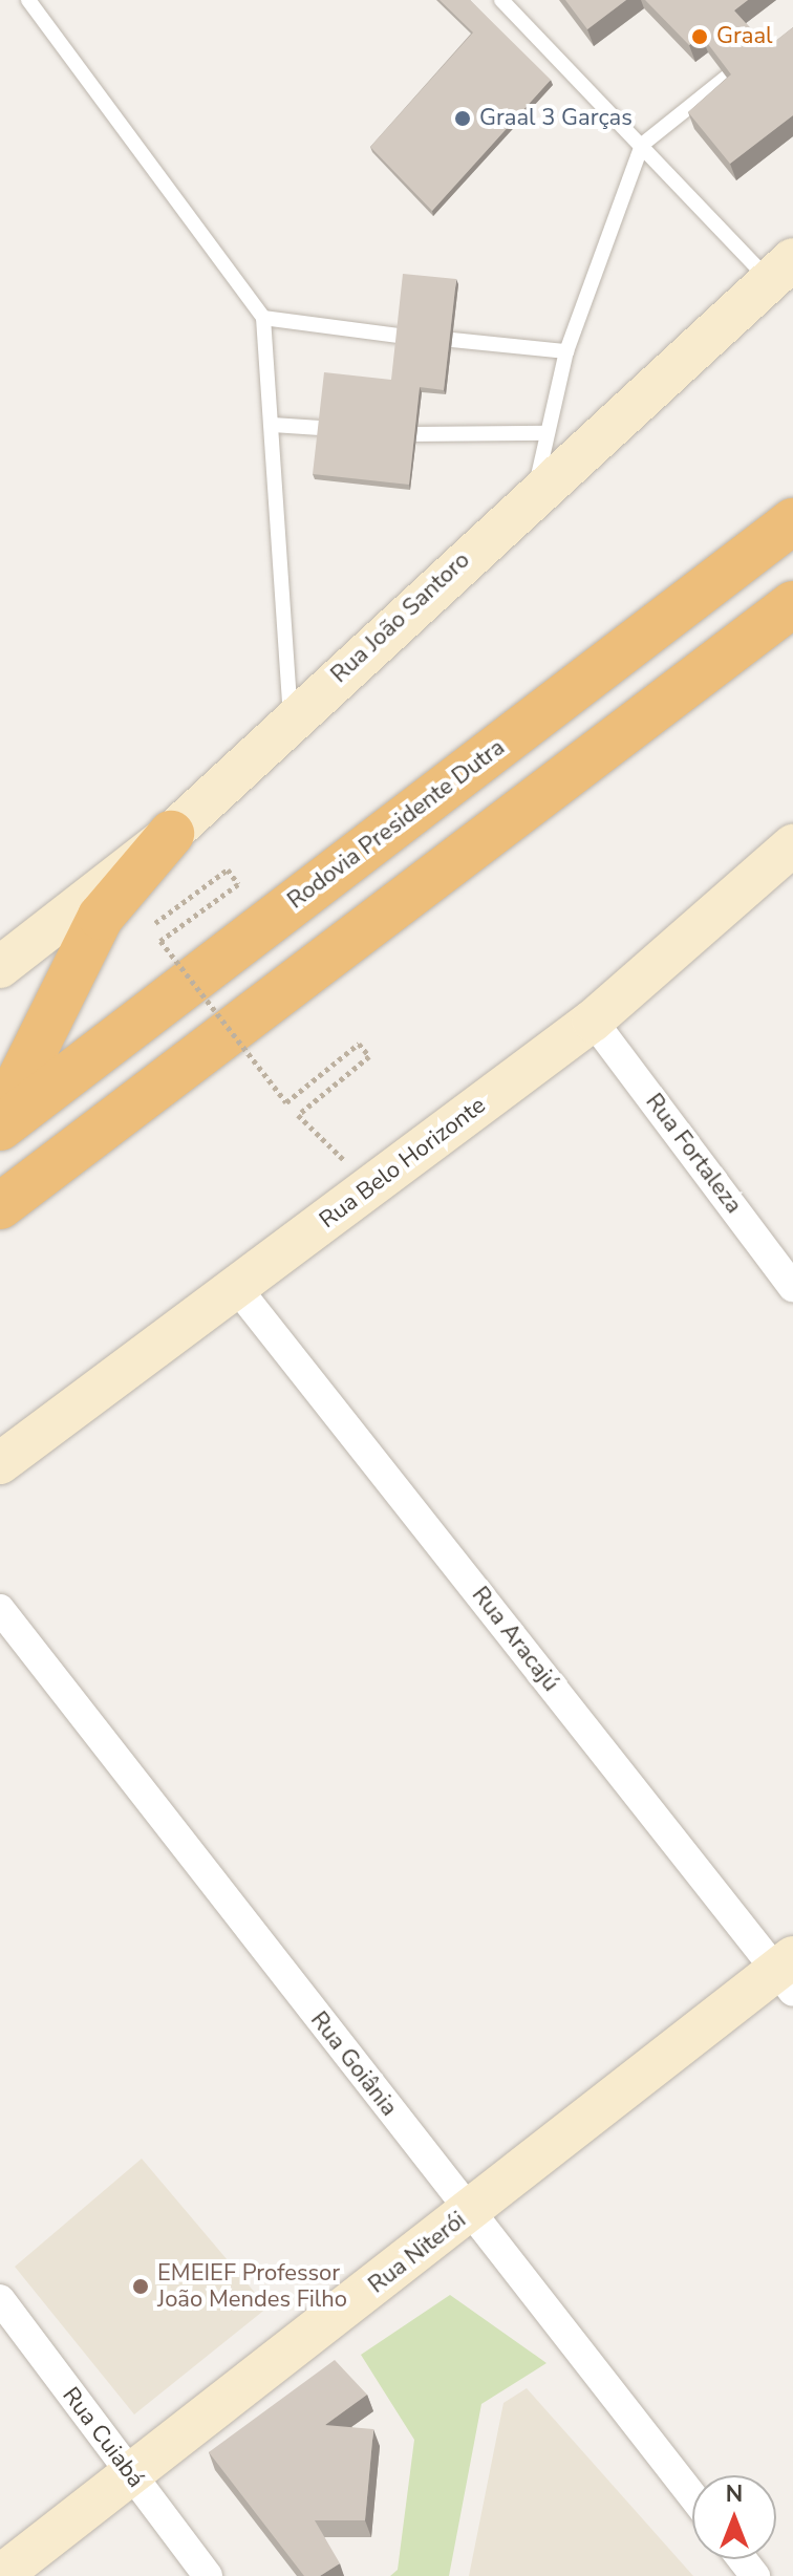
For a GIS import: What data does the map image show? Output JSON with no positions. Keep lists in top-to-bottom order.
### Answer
{
  "streets": {
    "highway": ["Rodovia Presidente Dutra"],
    "street": [
      "Rua João Santoro",
      "Rua Fortaleza",
      "Rua Belo Horizonte",
      "Rua Aracajú",
      "Rua Goiânia",
      "Rua Niterói",
      "Rua Cuiabá"
    ]
  },
  "crossings": [
    ["Rua Fortaleza", "Rua Belo Horizonte"],
    ["Rua Belo Horizonte", "Rua Aracajú"],
    ["Rua Aracajú", "Rua Niterói"],
    ["Rua Goiânia", "Rua Niterói"],
    ["Rua Niterói", "Rua Cuiabá"]
  ],
  "places": ["Graal", "Graal 3 Garças", "EMEIEF Professor João Mendes Filho"],
  "north": "top"
}
